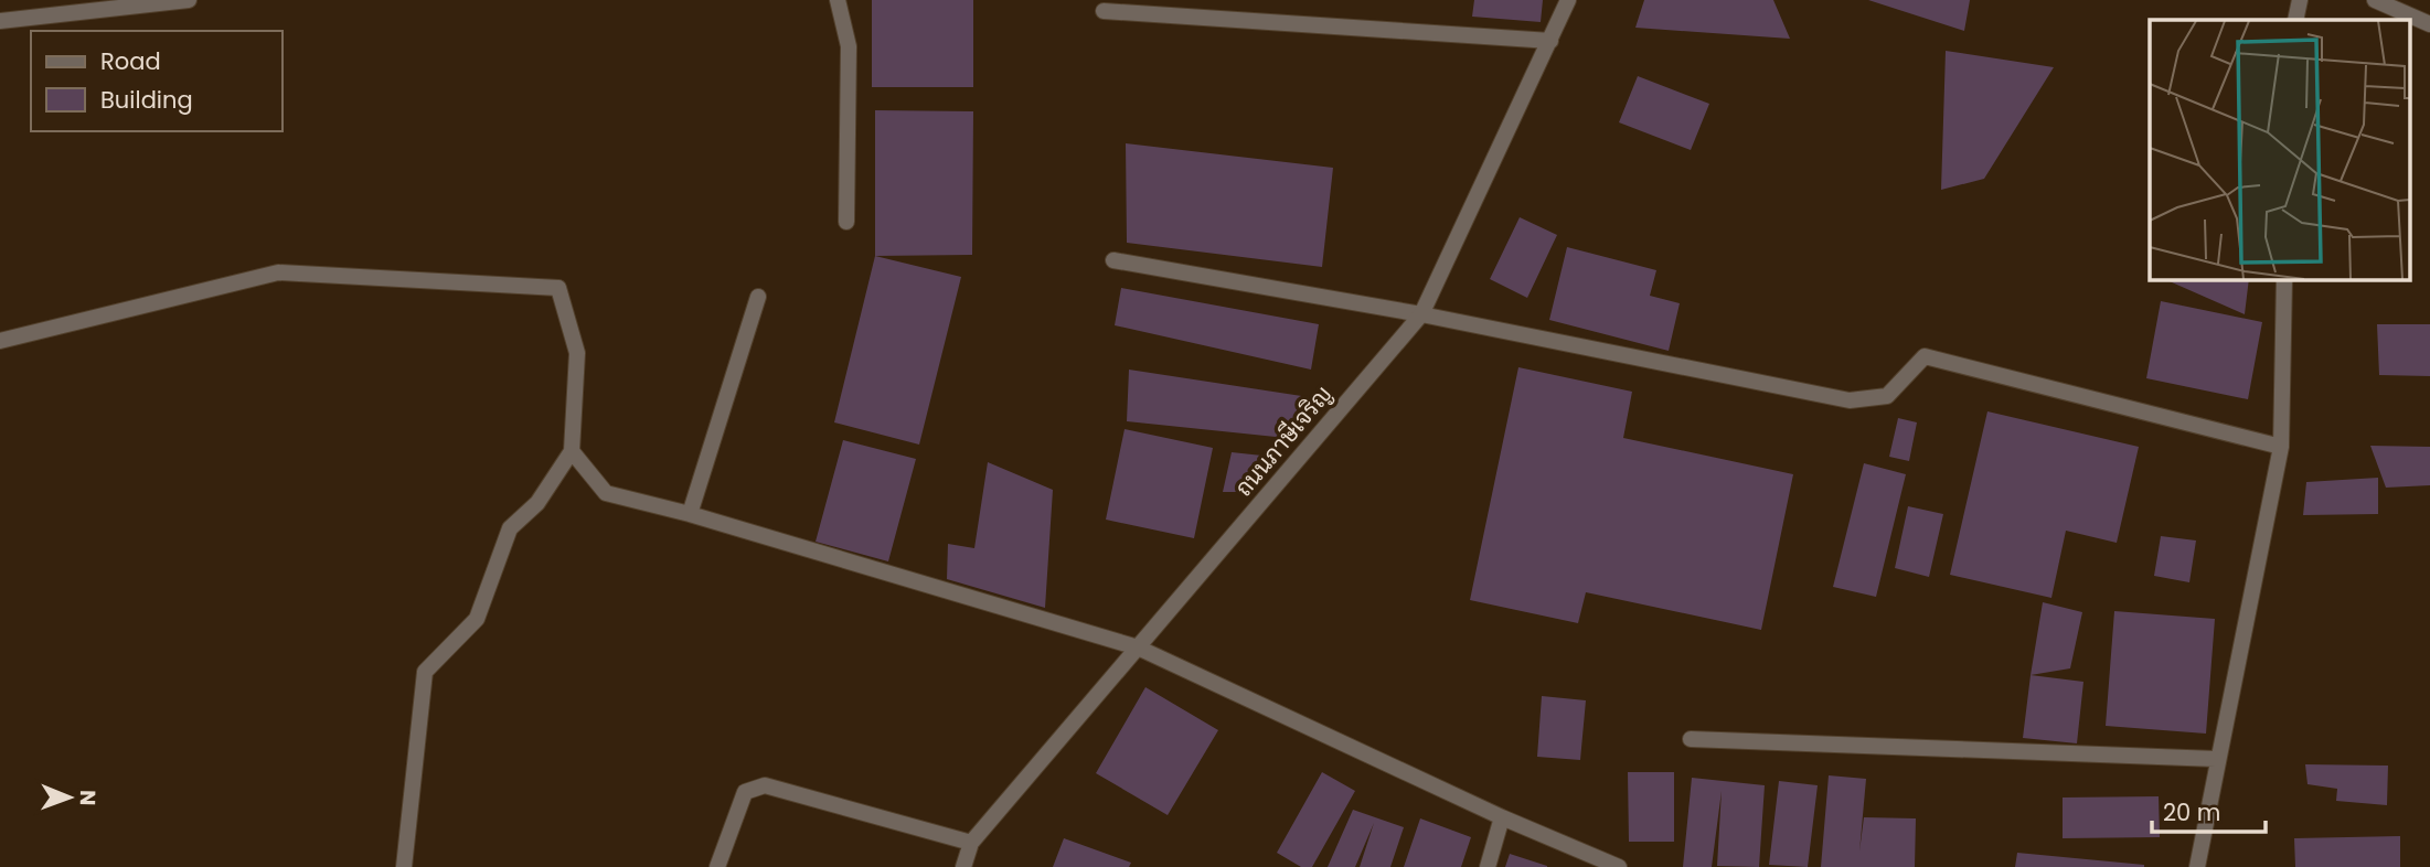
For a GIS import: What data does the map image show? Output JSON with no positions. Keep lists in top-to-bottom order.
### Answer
{
  "streets": {
    "street": ["ถนนภาษีเจริญ"]
  },
  "legend": ["Road", "Building"],
  "scale_bar": "20 m",
  "north": "right"
}
